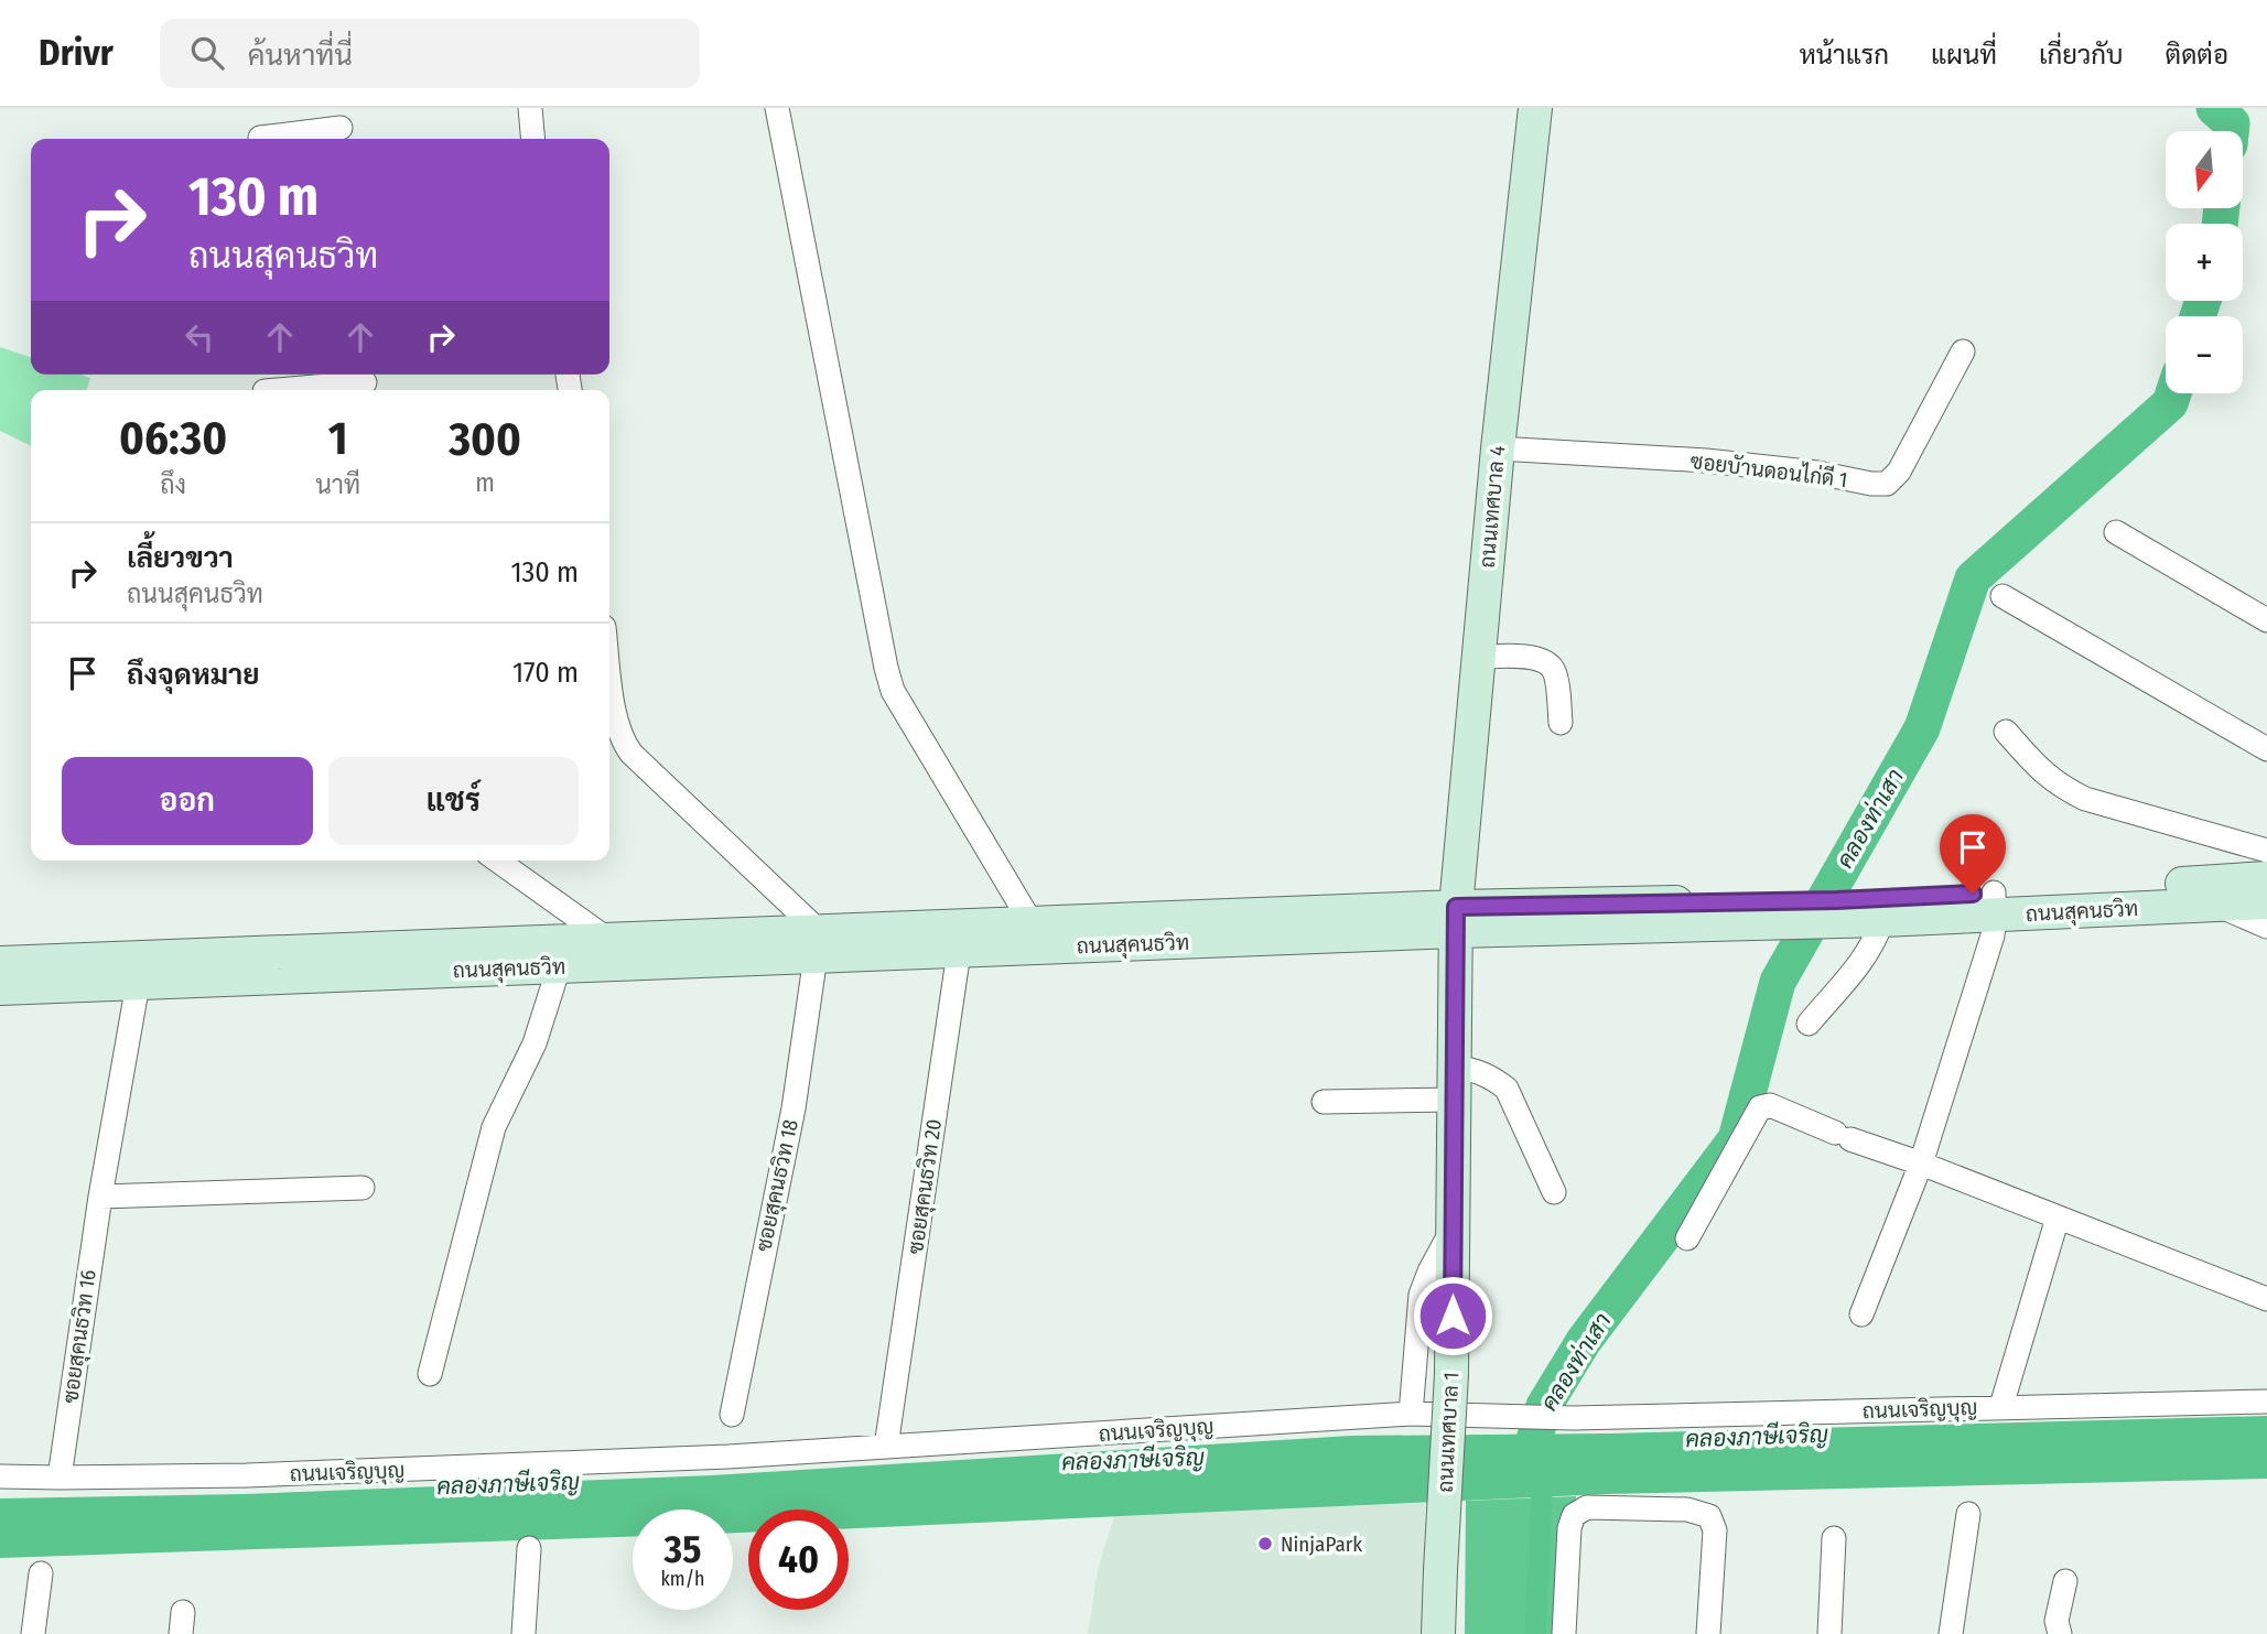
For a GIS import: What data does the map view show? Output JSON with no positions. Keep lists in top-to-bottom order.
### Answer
{
  "streets": {
    "main road": ["ถนนเทศบาล 4", "ถนนสุคนธวิท", "ถนนเทศบาล 1"],
    "street": [
      "ซอยบัานดอนไก่ดี 1",
      "ซอยสุคนธวิท 18",
      "ซอยสุคนธวิท 20",
      "ซอยสุคนธวิท 16",
      "ถนนเจริญบุญ"
    ]
  },
  "crossings": [
    ["ซอยบัานดอนไก่ดี 1", "ถนนเทศบาล 4"],
    ["ถนนเทศบาล 4", "ถนนสุคนธวิท"],
    ["ถนนเทศบาล 4", "ถนนเทศบาล 1"],
    ["ถนนสุคนธวิท", "ซอยสุคนธวิท 18"],
    ["ถนนสุคนธวิท", "ซอยสุคนธวิท 20"],
    ["ถนนสุคนธวิท", "ซอยสุคนธวิท 16"],
    ["ถนนสุคนธวิท", "ถนนเทศบาล 1"],
    ["ซอยสุคนธวิท 20", "ถนนเจริญบุญ"],
    ["ซอยสุคนธวิท 16", "ถนนเจริญบุญ"]
  ],
  "water": ["คลองท่าเสา", "คลองภาษีเจริญ"],
  "places": ["NinjaPark"],
  "north": "bottom",
  "page": {
    "header": "Drivr",
    "search": "ค้นหาที่นี่",
    "nav": [
      "หน้าแรก",
      "แผนที่",
      "เกี่ยวกับ",
      "ติดต่อ"
    ],
    "map_buttons": ["+", "−"],
    "turn": ["130 m", "ถนนสุคนธวิท"],
    "eta": [
      "06:30",
      "ถึง",
      "1",
      "นาที",
      "300",
      "m"
    ],
    "list": [
      {
        "name": "เลี้ยวขวา",
        "note": "ถนนสุคนธวิท",
        "value": "130 m"
      },
      {
        "name": "ถึงจุดหมาย",
        "value": "170 m"
      }
    ],
    "buttons": ["ออก", "แชร์"],
    "speed": "35 km/h",
    "limit": "40"
  }
}
